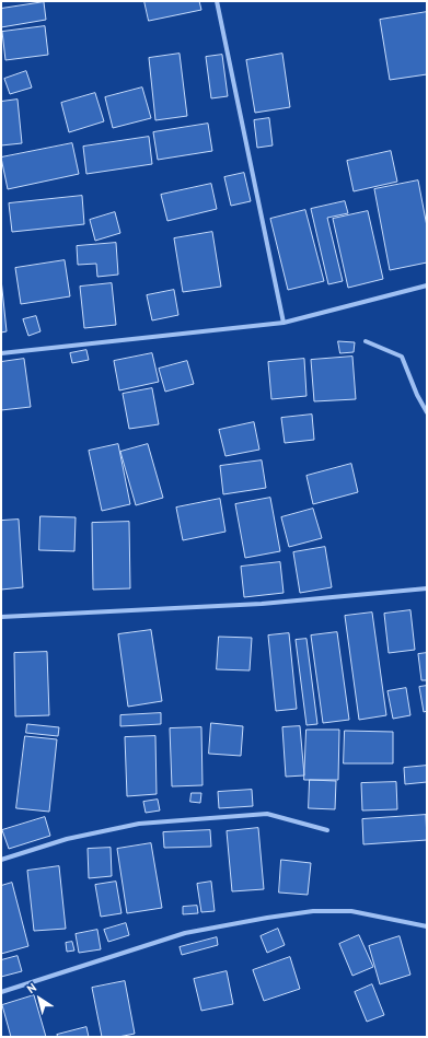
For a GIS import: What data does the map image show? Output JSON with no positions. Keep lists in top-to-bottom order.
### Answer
{
  "north": "top left"
}
